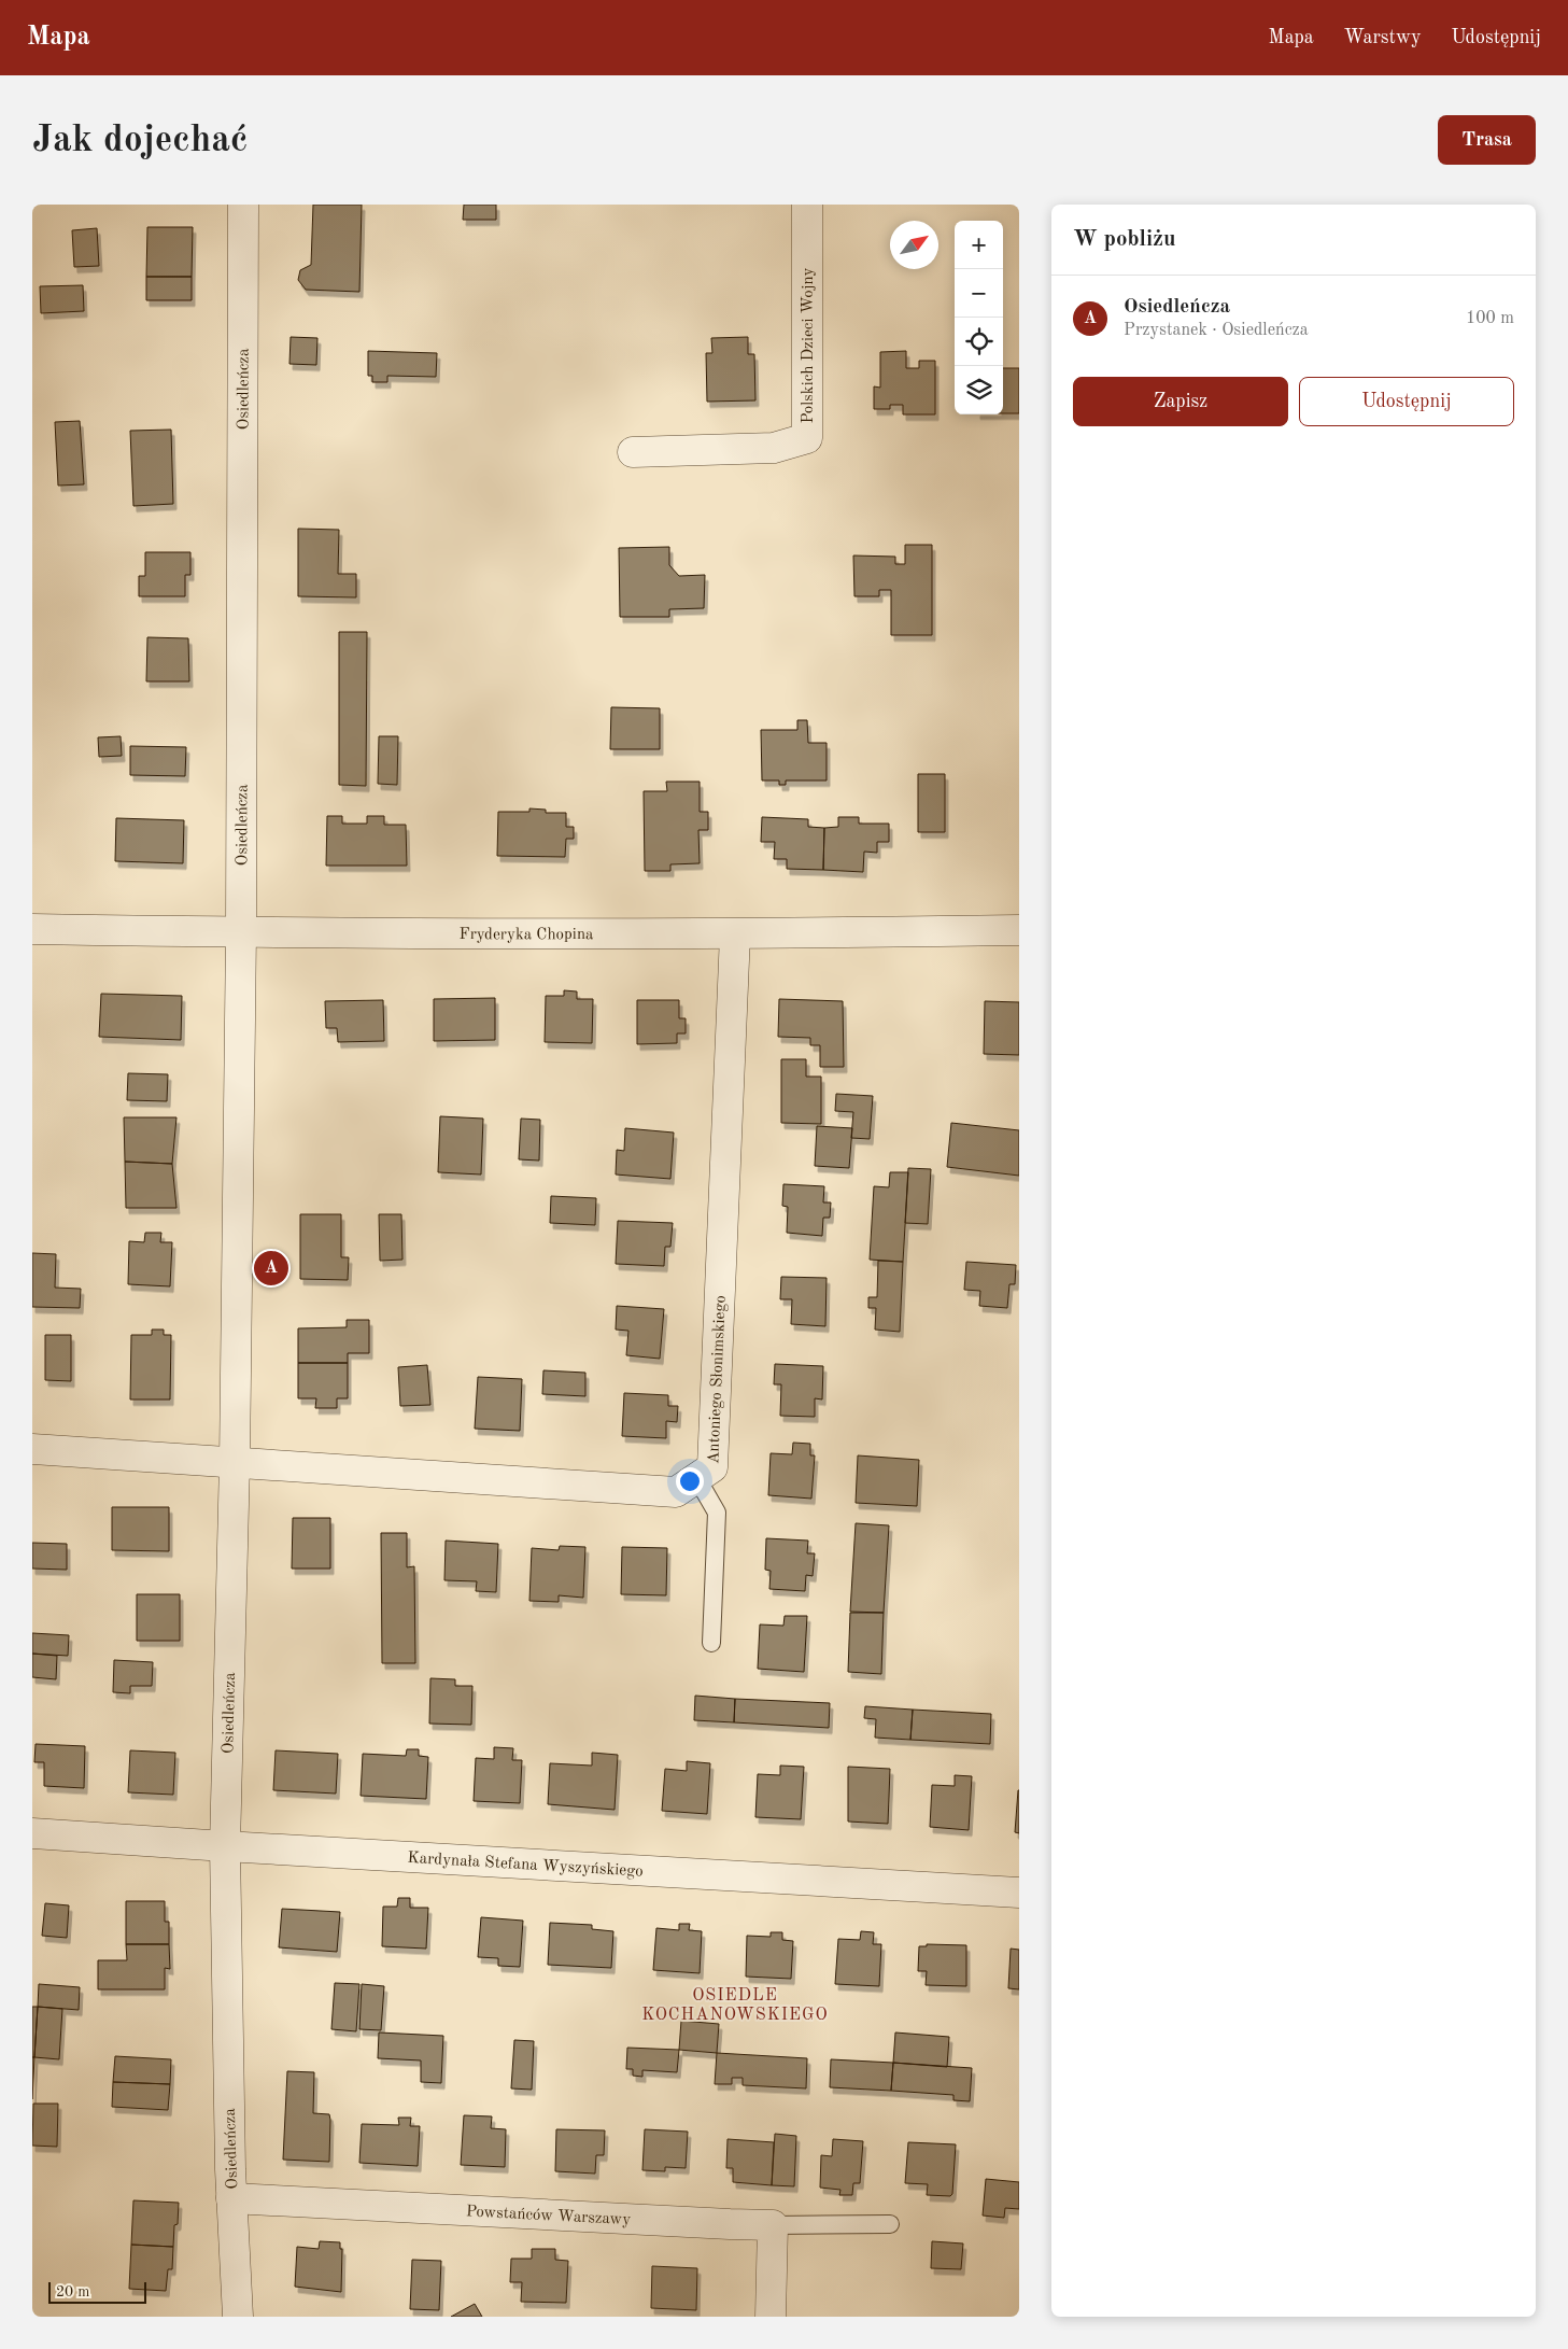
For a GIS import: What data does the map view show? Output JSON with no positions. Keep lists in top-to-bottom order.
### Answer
{
  "streets": {
    "street": [
      "Polskich Dzieci Wojny",
      "Osiedleńcza",
      "Fryderyka Chopina",
      "Antoniego Słonimskiego",
      "Kardynała Stefana Wyszyńskiego",
      "Powstańców Warszawy"
    ]
  },
  "crossings": [
    ["Osiedleńcza", "Fryderyka Chopina"],
    ["Osiedleńcza", "Antoniego Słonimskiego"],
    ["Osiedleńcza", "Kardynała Stefana Wyszyńskiego"],
    ["Osiedleńcza", "Powstańców Warszawy"],
    ["Fryderyka Chopina", "Antoniego Słonimskiego"]
  ],
  "districts": ["OSIEDLE KOCHANOWSKIEGO"],
  "scale_bar": "20 m",
  "north": "top right",
  "page": {
    "header": "Mapa",
    "nav": ["Mapa", "Warstwy", "Udostępnij"],
    "buttons": [
      "Trasa",
      ["Zapisz", "Udostępnij"]
    ],
    "title": "Jak dojechać",
    "heading": "W pobliżu",
    "map_buttons": ["+", "−"],
    "list": [
      {
        "mark": "A",
        "name": "Osiedleńcza",
        "note": "Przystanek · Osiedleńcza",
        "value": "100 m"
      }
    ],
    "pins": "A",
    "scale": "20 m"
  }
}
